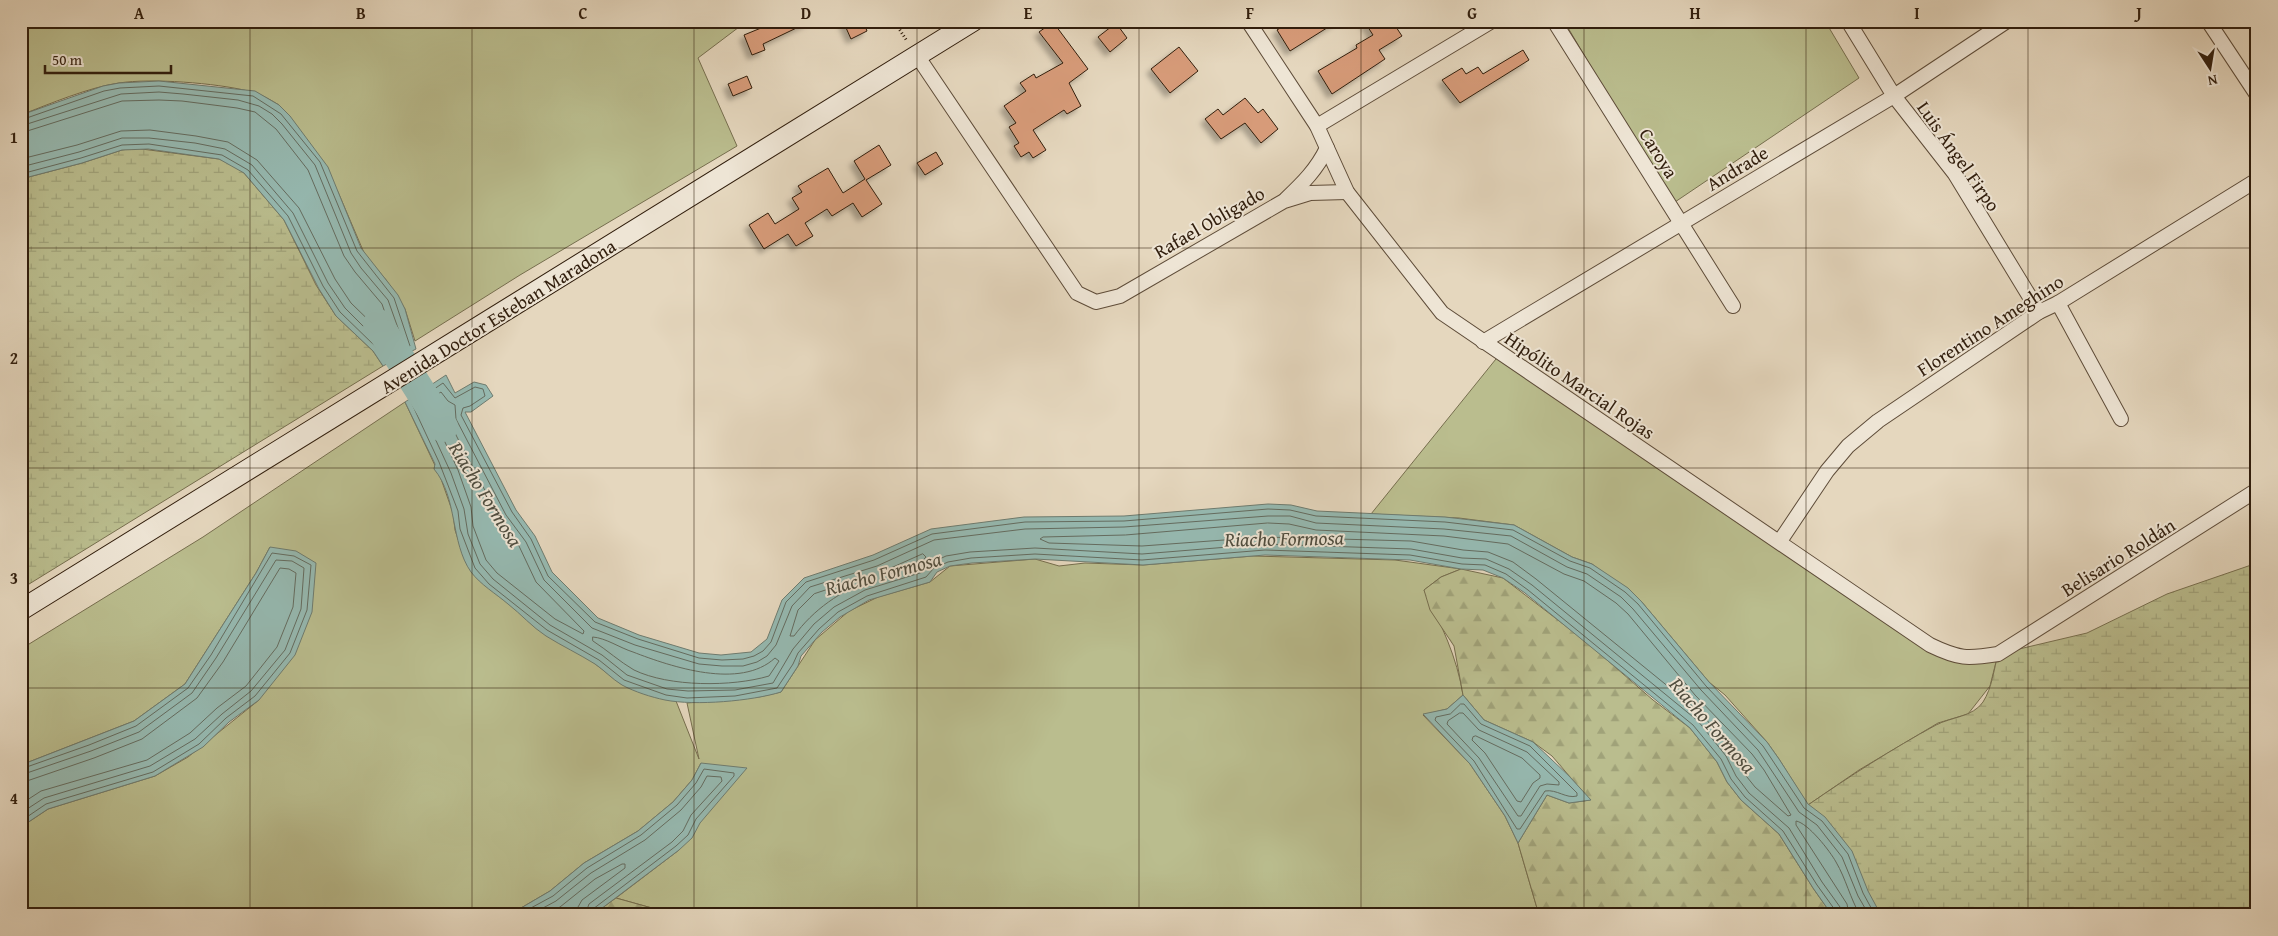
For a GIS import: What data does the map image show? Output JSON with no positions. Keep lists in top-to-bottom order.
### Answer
{
  "streets": {
    "main road": ["Avenida Doctor Esteban Maradona"],
    "street": [
      "Caroya",
      "Luis Ángel Firpo",
      "Andrade",
      "Rafael Obligado",
      "Florentino Ameghino",
      "Hipólito Marcial Rojas",
      "Belisario Roldán"
    ]
  },
  "crossings": [
    ["Caroya", "Andrade"],
    ["Luis Ángel Firpo", "Andrade"],
    ["Luis Ángel Firpo", "Florentino Ameghino"],
    ["Andrade", "Hipólito Marcial Rojas"],
    ["Rafael Obligado", "Avenida Doctor Esteban Maradona"],
    ["Rafael Obligado", "Hipólito Marcial Rojas"],
    ["Florentino Ameghino", "Hipólito Marcial Rojas"],
    ["Hipólito Marcial Rojas", "Belisario Roldán"]
  ],
  "water": ["Riacho Formosa"],
  "scale_bar": "50 m",
  "north": "bottom",
  "grid": {
    "columns": [
      "A",
      "B",
      "C",
      "D",
      "E",
      "F",
      "G",
      "H",
      "I",
      "J"
    ],
    "rows": [
      "1",
      "2",
      "3",
      "4"
    ]
  }
}
